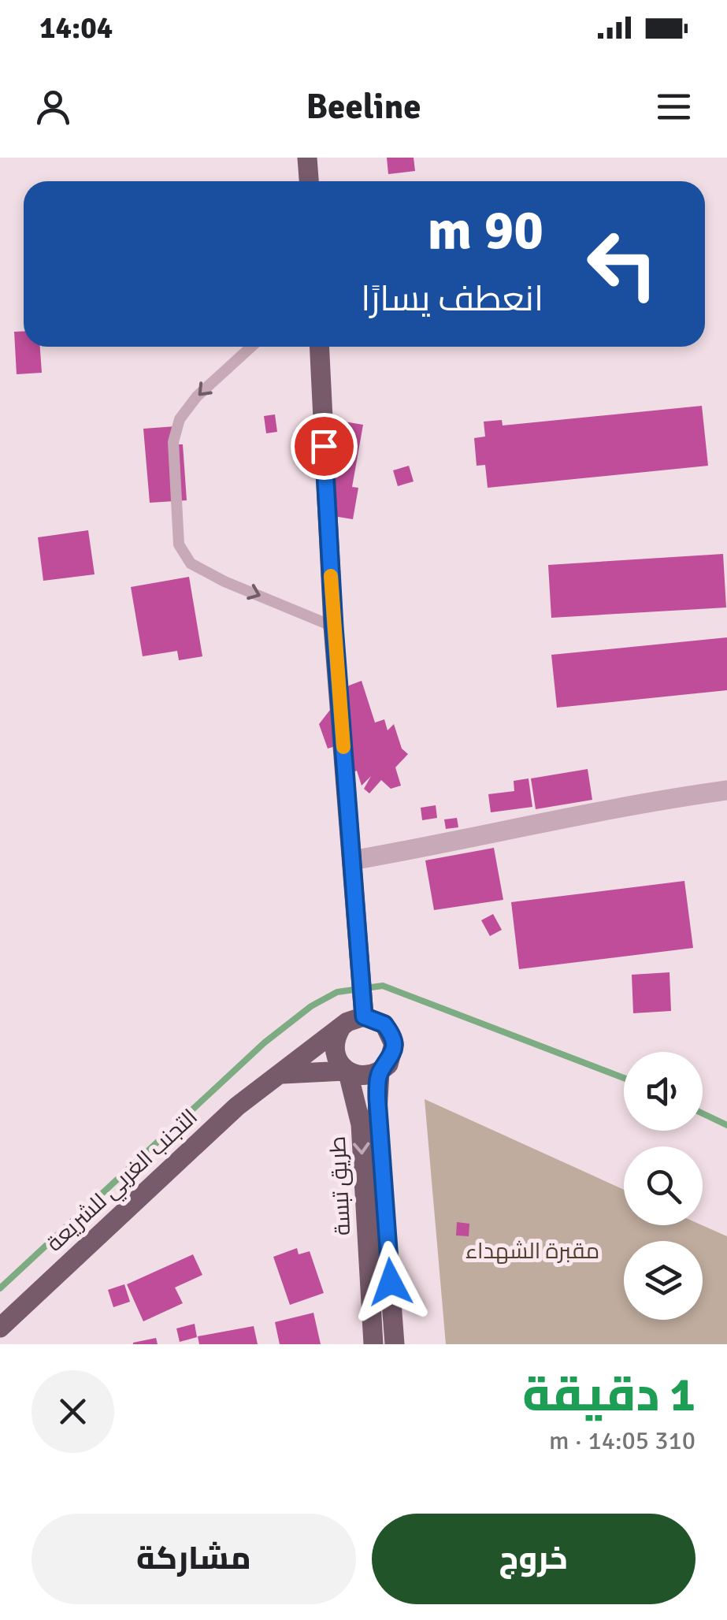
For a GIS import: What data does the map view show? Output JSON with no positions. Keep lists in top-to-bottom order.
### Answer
{
  "streets": {
    "main road": ["التجنب الغربي للشريعة", "طريق تبسة"]
  },
  "crossings": [
    ["التجنب الغربي للشريعة", "طريق تبسة"]
  ],
  "parks": ["مقبرة الشهداء"],
  "page": {
    "status": "14:04",
    "header": "Beeline",
    "turn": ["90 m", "انعطف يسارًا"],
    "heading": ["1 دقيقة", "310 m · 14:05"],
    "buttons": ["خروج", "مشاركة"]
  }
}
